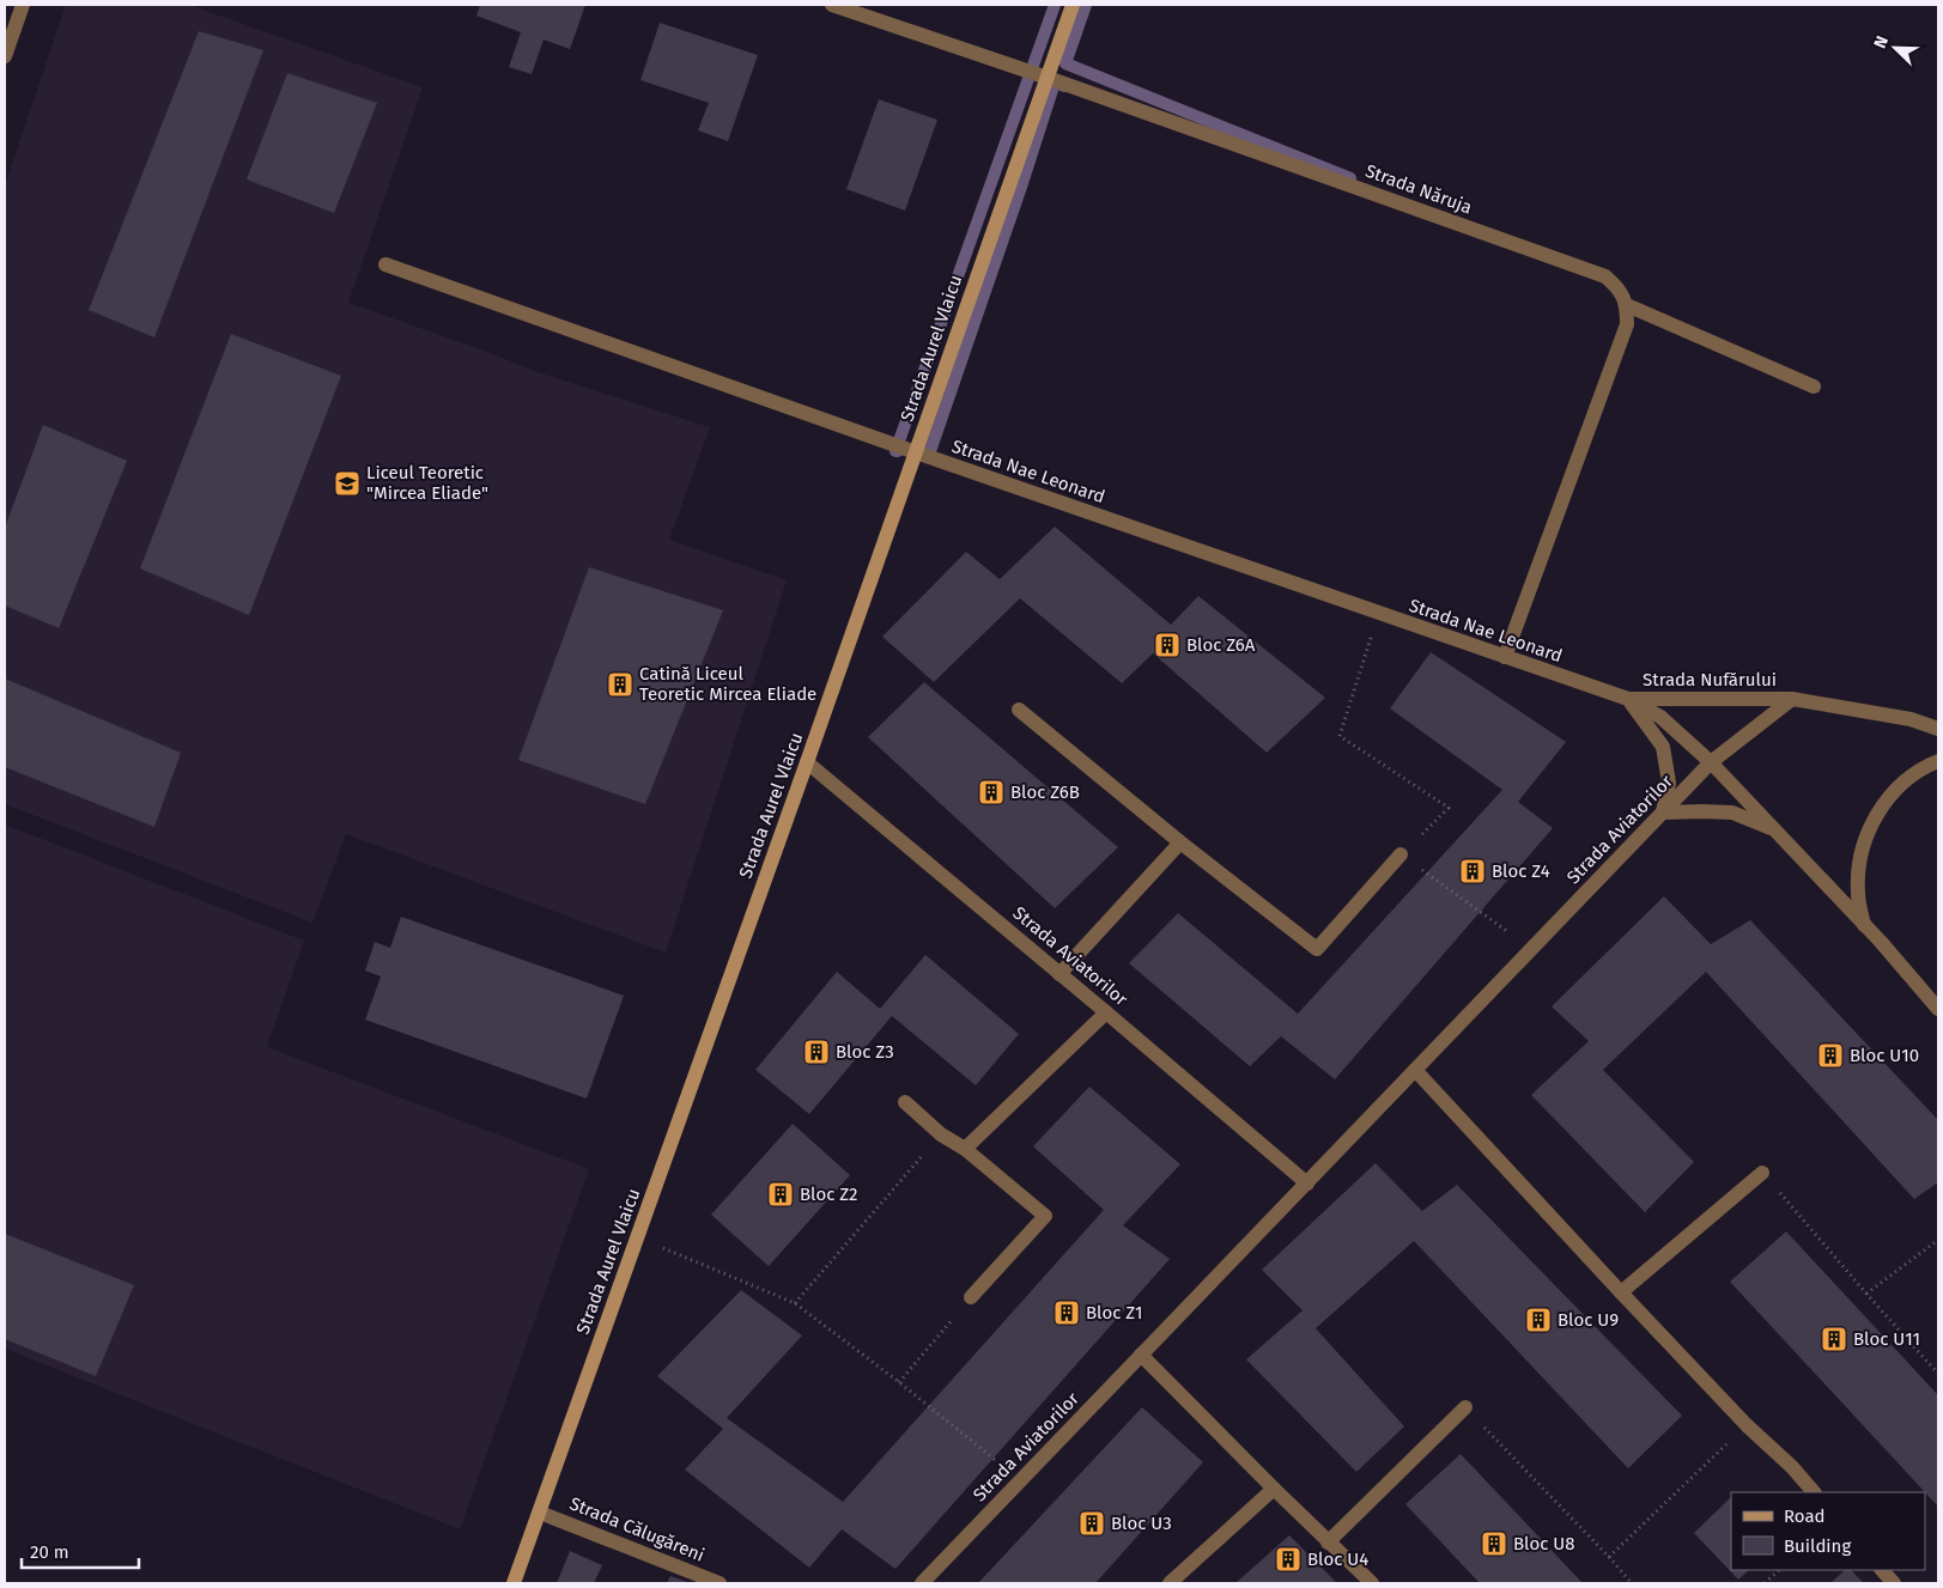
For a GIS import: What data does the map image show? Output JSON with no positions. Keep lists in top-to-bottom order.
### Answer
{
  "streets": {
    "main road": ["Strada Aurel Vlaicu"],
    "street": [
      "Strada Năruja",
      "Strada Nae Leonard",
      "Strada Nufărului",
      "Strada Aviatorilor",
      "Strada Călugăreni"
    ]
  },
  "crossings": [
    ["Strada Năruja", "Strada Aurel Vlaicu"],
    ["Strada Aurel Vlaicu", "Strada Nae Leonard"],
    ["Strada Aurel Vlaicu", "Strada Aviatorilor"],
    ["Strada Aurel Vlaicu", "Strada Călugăreni"],
    ["Strada Nae Leonard", "Strada Nufărului"],
    ["Strada Nae Leonard", "Strada Aviatorilor"],
    ["Strada Nufărului", "Strada Aviatorilor"]
  ],
  "places": {
    "school or university": ["Liceul Teoretic \"Mircea Eliade\""],
    "building": [
      "Bloc Z6A",
      "Catină Liceul Teoretic Mircea Eliade",
      "Bloc Z6B",
      "Bloc Z4",
      "Bloc Z3",
      "Bloc U10",
      "Bloc Z2",
      "Bloc Z1",
      "Bloc U9",
      "Bloc U11",
      "Bloc U3",
      "Bloc U8",
      "Bloc U4"
    ]
  },
  "legend": ["Road", "Building"],
  "scale_bar": "20 m",
  "north": "top left"
}
